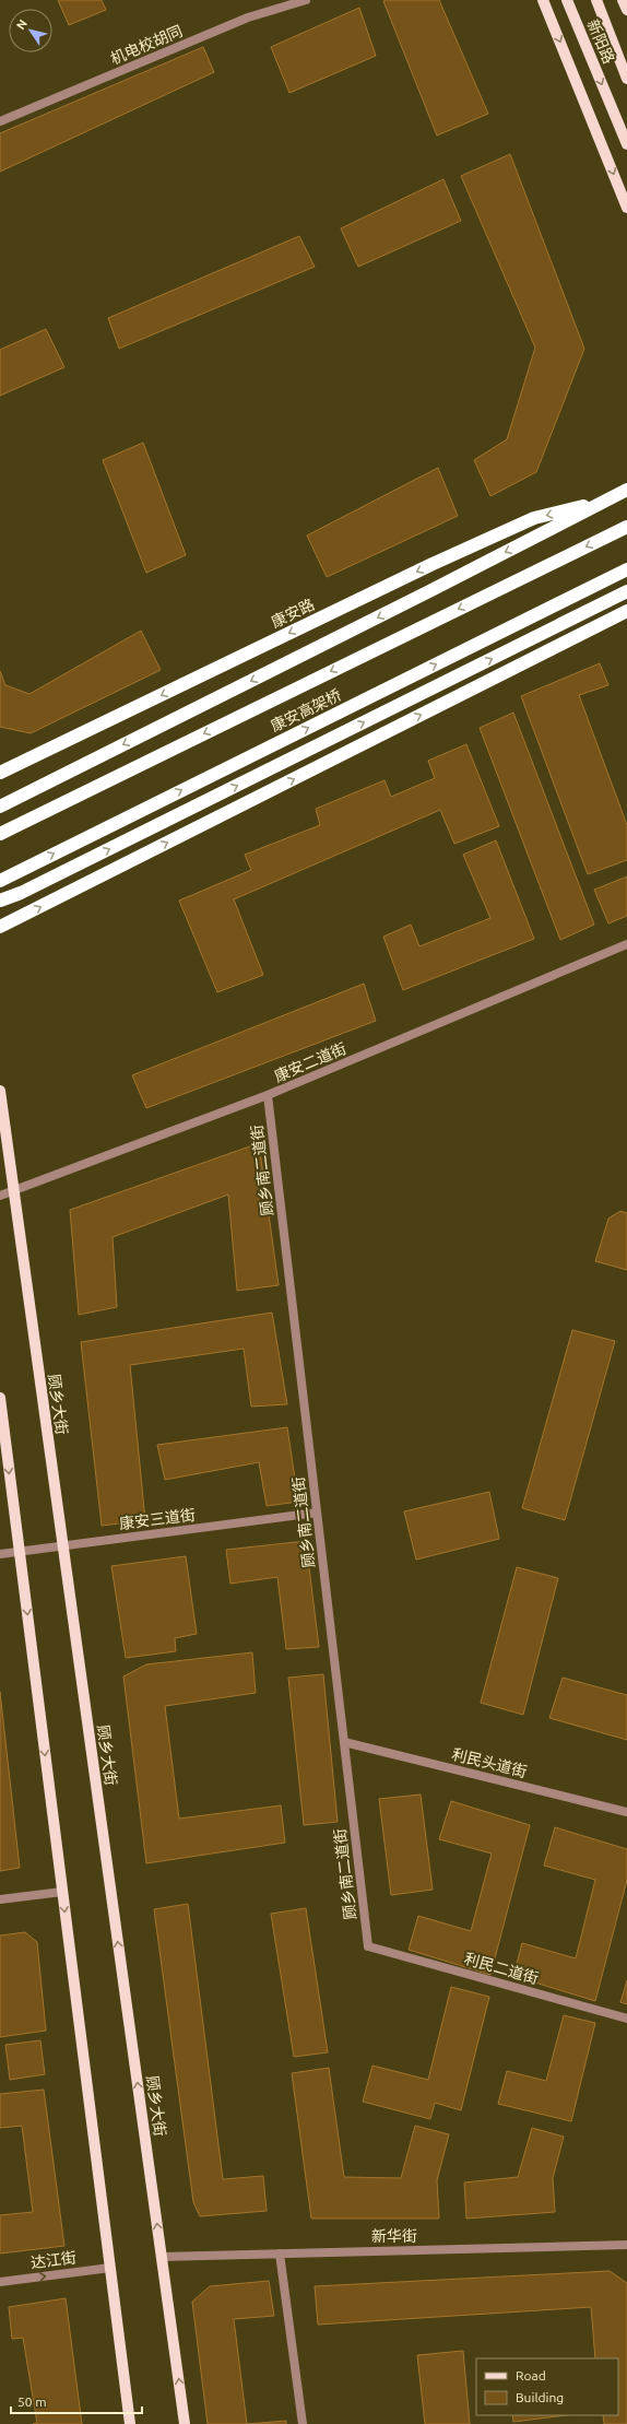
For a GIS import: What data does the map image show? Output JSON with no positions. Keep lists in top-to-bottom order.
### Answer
{
  "streets": {
    "highway": ["康安路", "康安高架桥"],
    "main road": ["新阳路", "顾乡大街"],
    "street": [
      "机电校胡同",
      "康安二道街",
      "顾乡南二道街",
      "康安三道街",
      "利民头道街",
      "利民二道街",
      "新华街",
      "达江街"
    ]
  },
  "crossings": [
    ["康安二道街", "顾乡南二道街"],
    ["康安二道街", "顾乡大街"],
    ["顾乡南二道街", "康安三道街"],
    ["顾乡南二道街", "利民头道街"],
    ["顾乡南二道街", "利民二道街"],
    ["顾乡大街", "康安三道街"],
    ["顾乡大街", "新华街"]
  ],
  "one_way": ["达江街"],
  "legend": ["Road", "Building"],
  "scale_bar": "50 m",
  "north": "top left"
}
